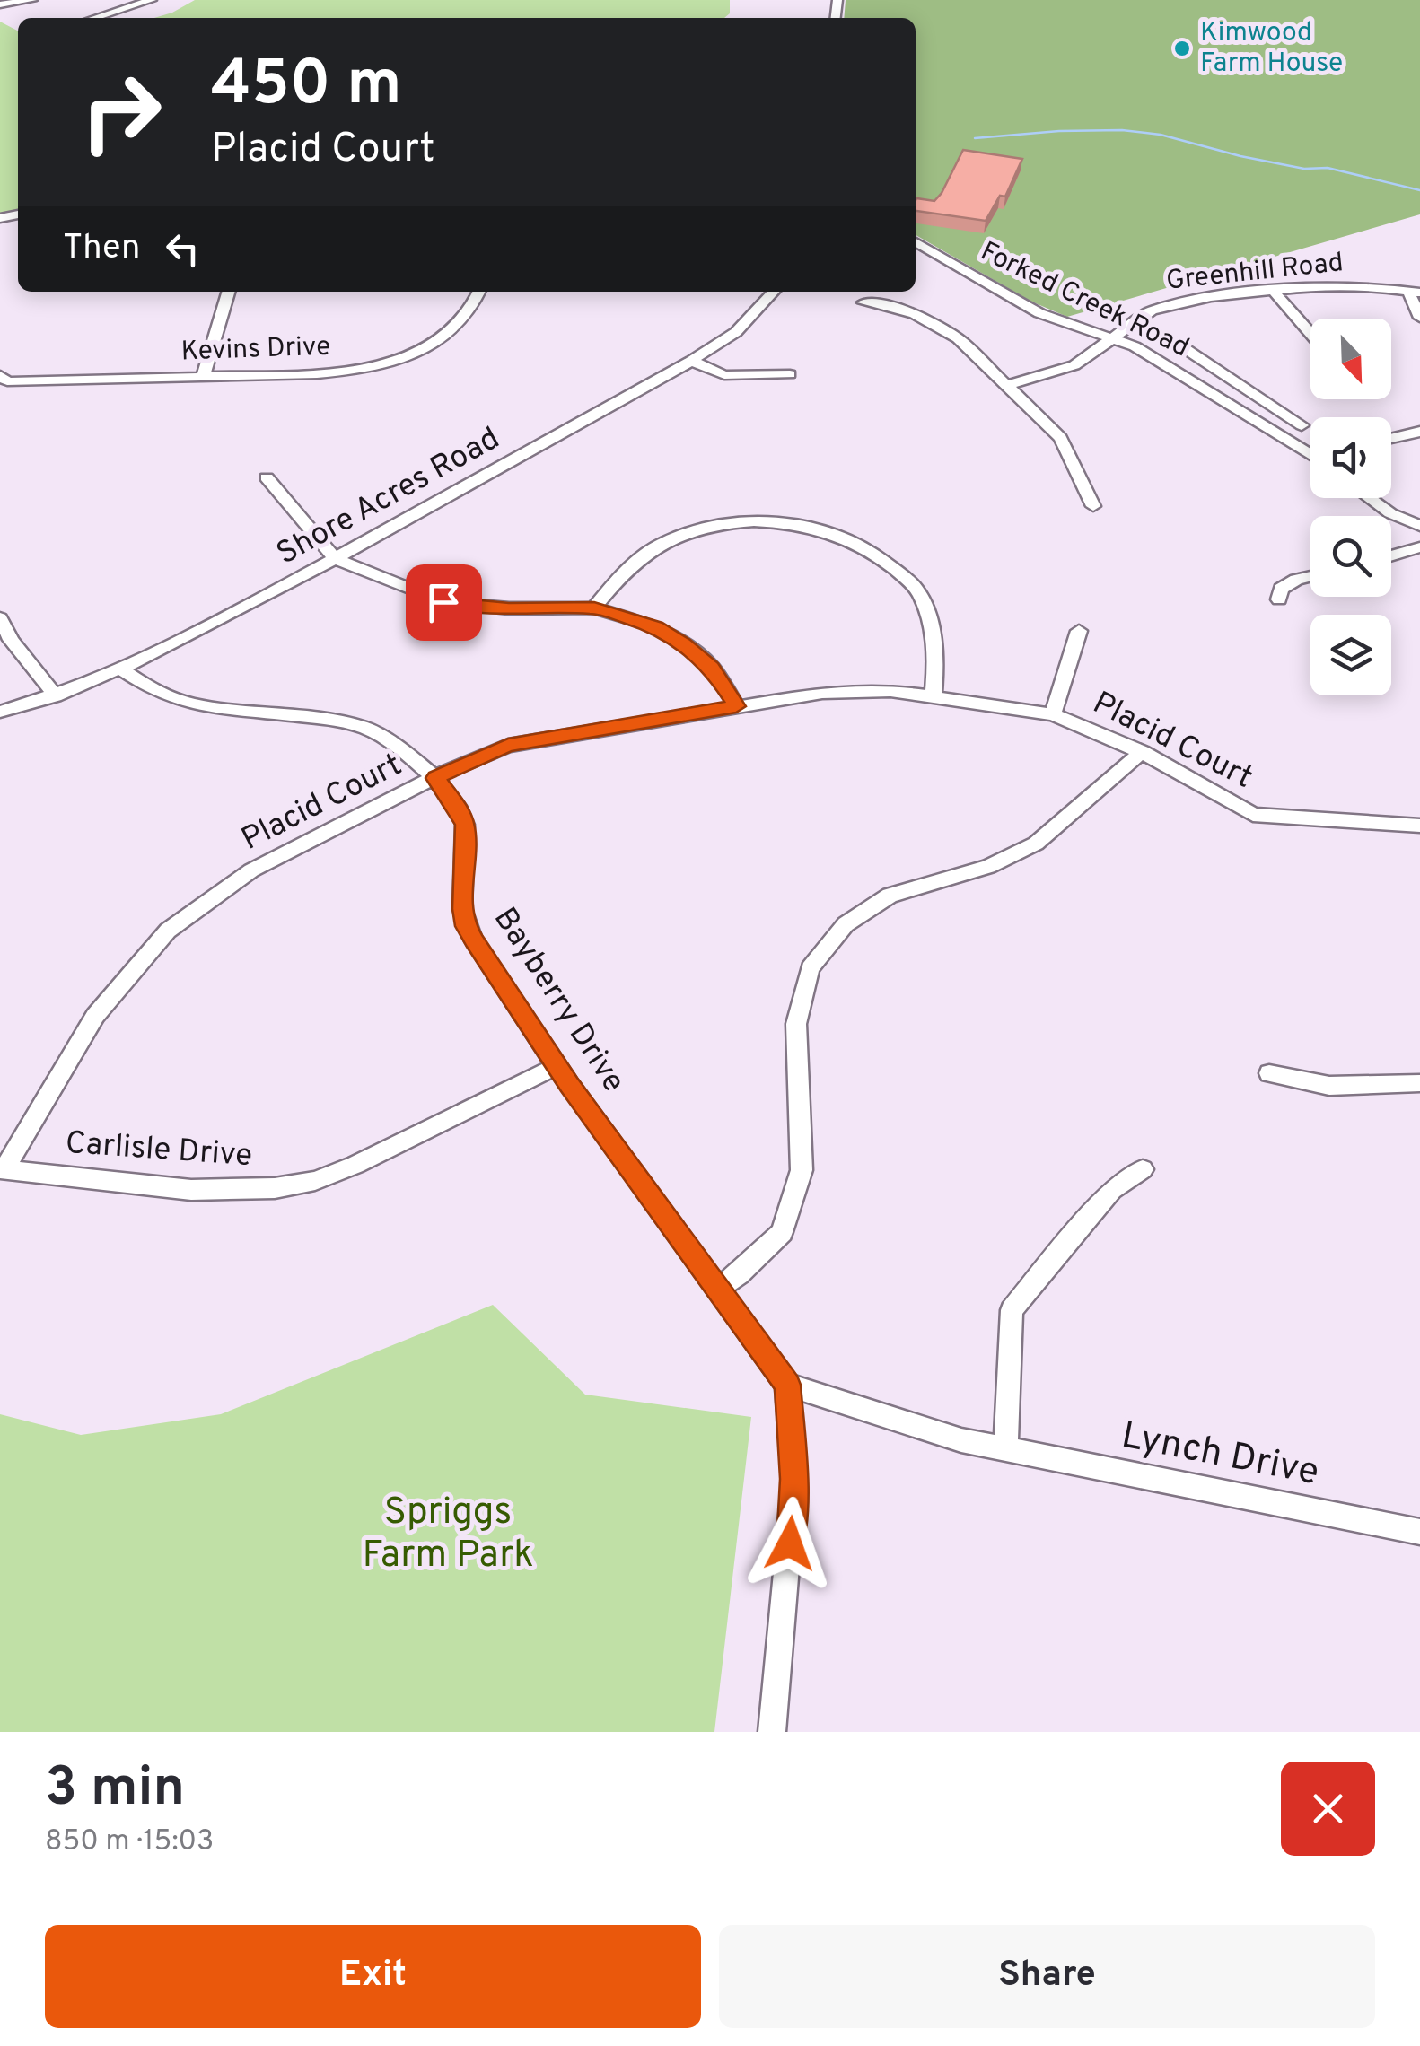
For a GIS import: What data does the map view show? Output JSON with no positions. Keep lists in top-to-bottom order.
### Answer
{
  "streets": {
    "street": [
      "Greenhill Road",
      "Forked Creek Road",
      "Kevins Drive",
      "Shore Acres Road",
      "Placid Court",
      "Bayberry Drive",
      "Carlisle Drive",
      "Lynch Drive"
    ]
  },
  "crossings": [
    ["Greenhill Road", "Forked Creek Road"],
    ["Shore Acres Road", "Bayberry Drive"],
    ["Placid Court", "Bayberry Drive"],
    ["Placid Court", "Carlisle Drive"],
    ["Bayberry Drive", "Carlisle Drive"]
  ],
  "parks": ["Spriggs Farm Park"],
  "places": ["Kimwood Farm House"],
  "north": "bottom right",
  "page": {
    "turn": ["450 m", "Placid Court"],
    "then": "Then",
    "heading": ["3 min", "850 m · 15:03"],
    "buttons": ["Exit", "Share"]
  }
}
